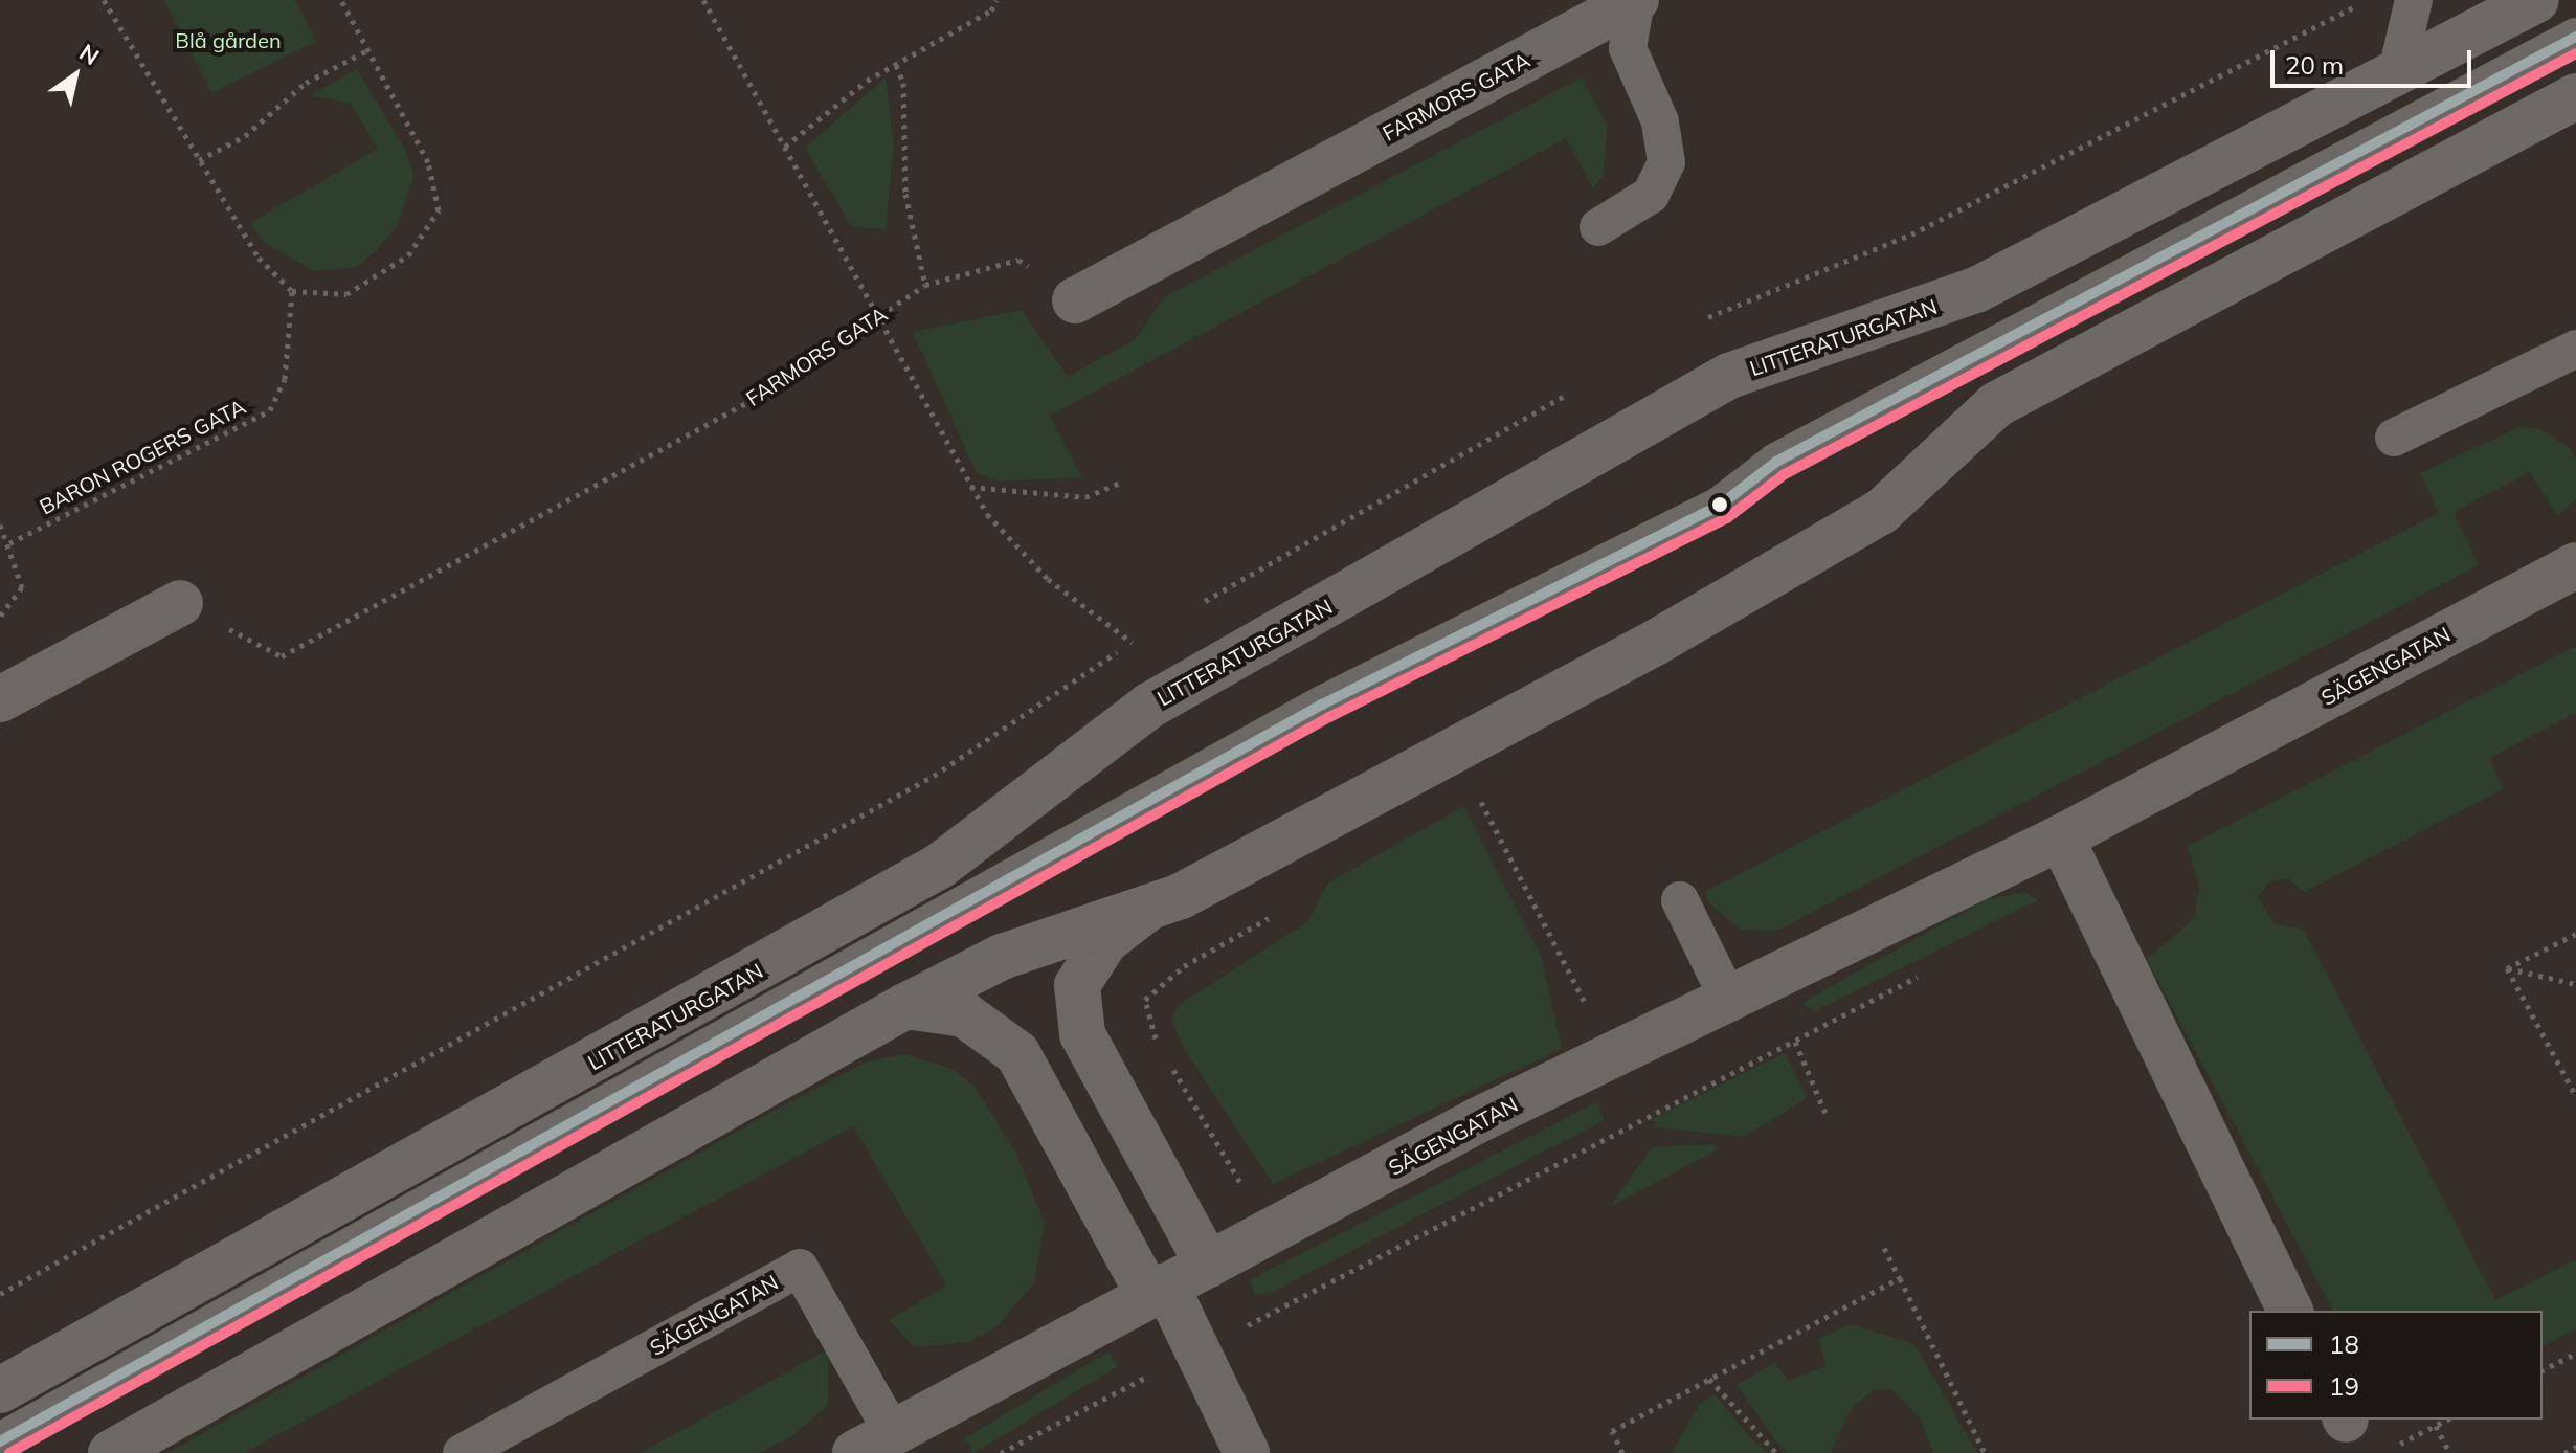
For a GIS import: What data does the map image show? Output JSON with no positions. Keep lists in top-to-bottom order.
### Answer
{
  "streets": {
    "street": ["FARMORS GATA", "LITTERATURGATAN", "SÄGENGATAN"],
    "path": ["BARON ROGERS GATA"]
  },
  "parks": ["Blå gården"],
  "lines": ["transit line 18", "transit line 19"],
  "legend": ["18", "19"],
  "scale_bar": "20 m",
  "north": "top right"
}
